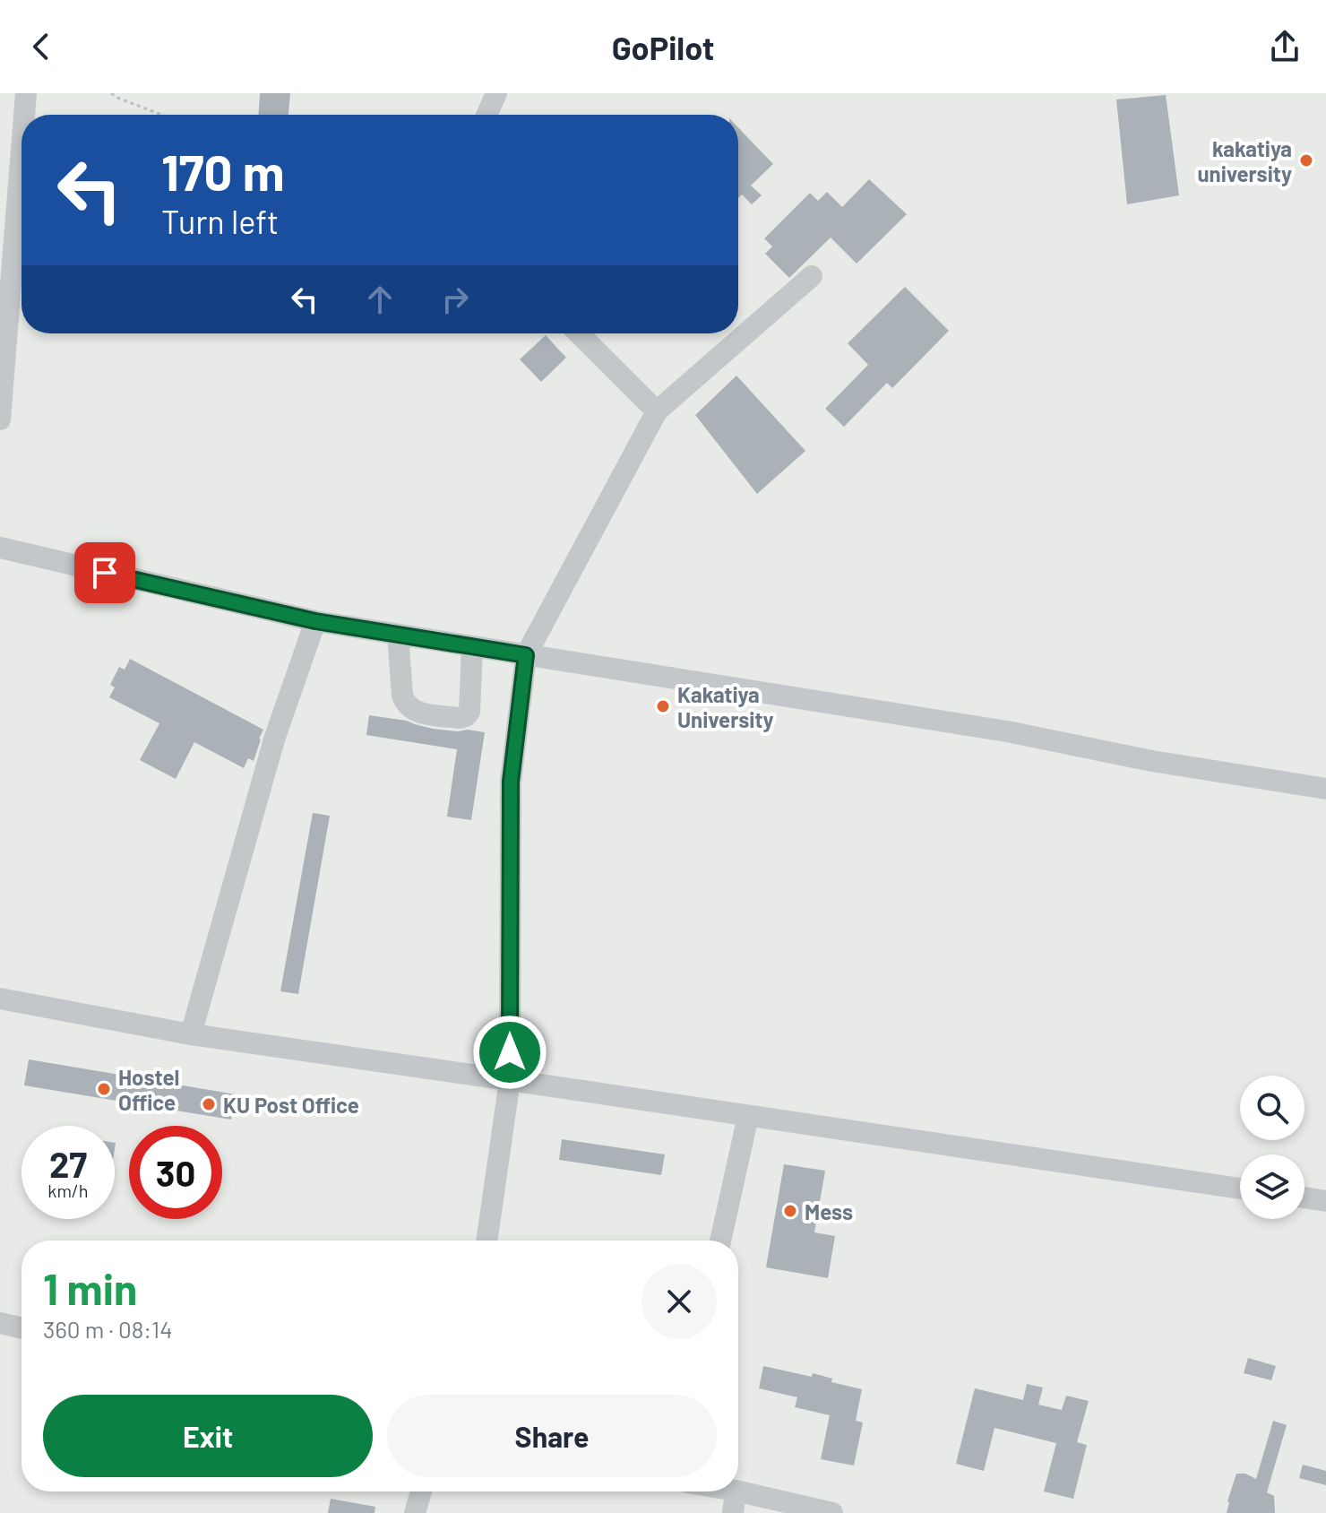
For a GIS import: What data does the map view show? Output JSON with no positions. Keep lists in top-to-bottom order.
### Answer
{
  "places": [
    "kakatiya university",
    "Kakatiya University",
    "Hostel Office",
    "KU Post Office",
    "Mess"
  ],
  "page": {
    "header": "GoPilot",
    "turn": ["170 m", "Turn left"],
    "speed": "27 km/h",
    "limit": "30",
    "heading": ["1 min", "360 m · 08:14"],
    "buttons": ["Exit", "Share"]
  }
}
